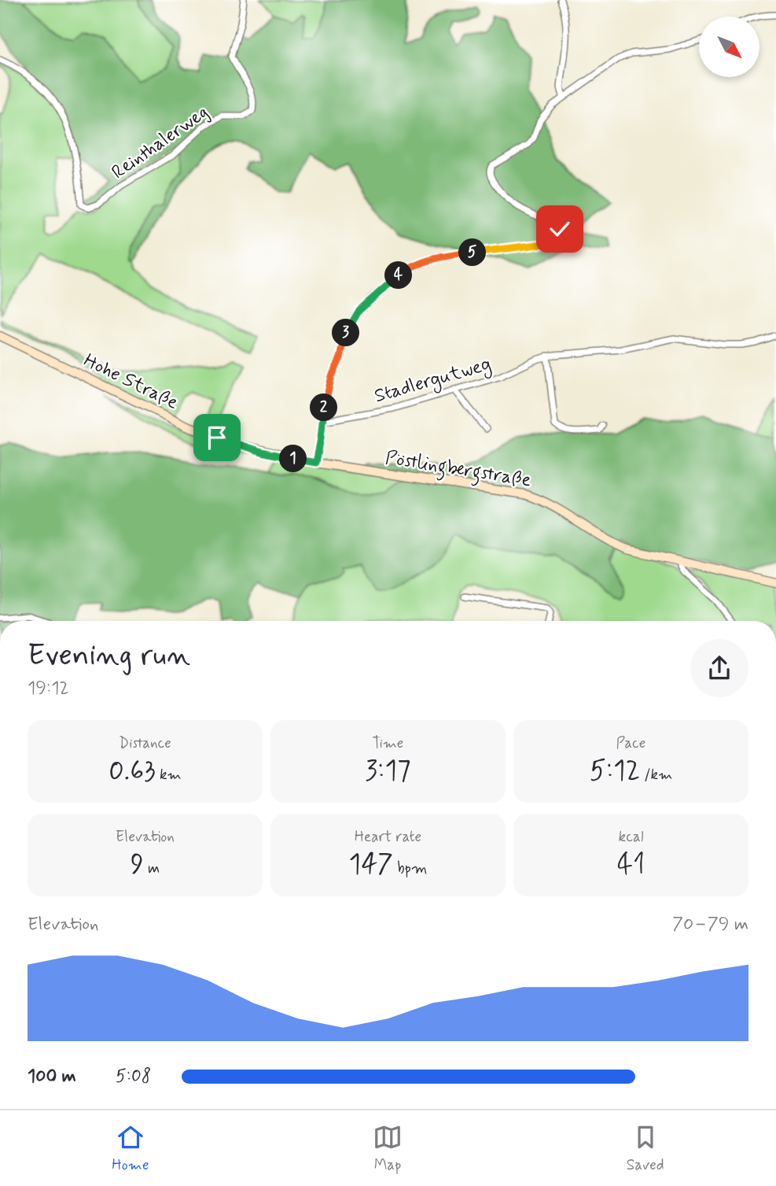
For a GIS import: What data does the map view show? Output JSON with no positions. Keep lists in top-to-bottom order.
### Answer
{
  "streets": {
    "main road": ["Hohe Straße", "Pöstlingbergstraße"],
    "street": ["Reinthalerweg", "Stadlergutweg"]
  },
  "crossings": [
    ["Hohe Straße", "Pöstlingbergstraße"]
  ],
  "north": "bottom right",
  "page": {
    "pins": [
      "5",
      "4",
      "3",
      "2",
      "1"
    ],
    "heading": ["Evening run", "19:12"],
    "stats": [
      ["Distance", "0.63 km"],
      ["Time", "3:17"],
      ["Pace", "5:12 /km"],
      ["Elevation", "9 m"],
      ["Heart rate", "147 bpm"],
      ["kcal", "41"]
    ],
    "chart": ["Elevation", "70–79 m"],
    "list": [
      {
        "name": "100 m",
        "note": "5:08"
      }
    ],
    "tabs": ["Home", "Map", "Saved"]
  }
}
